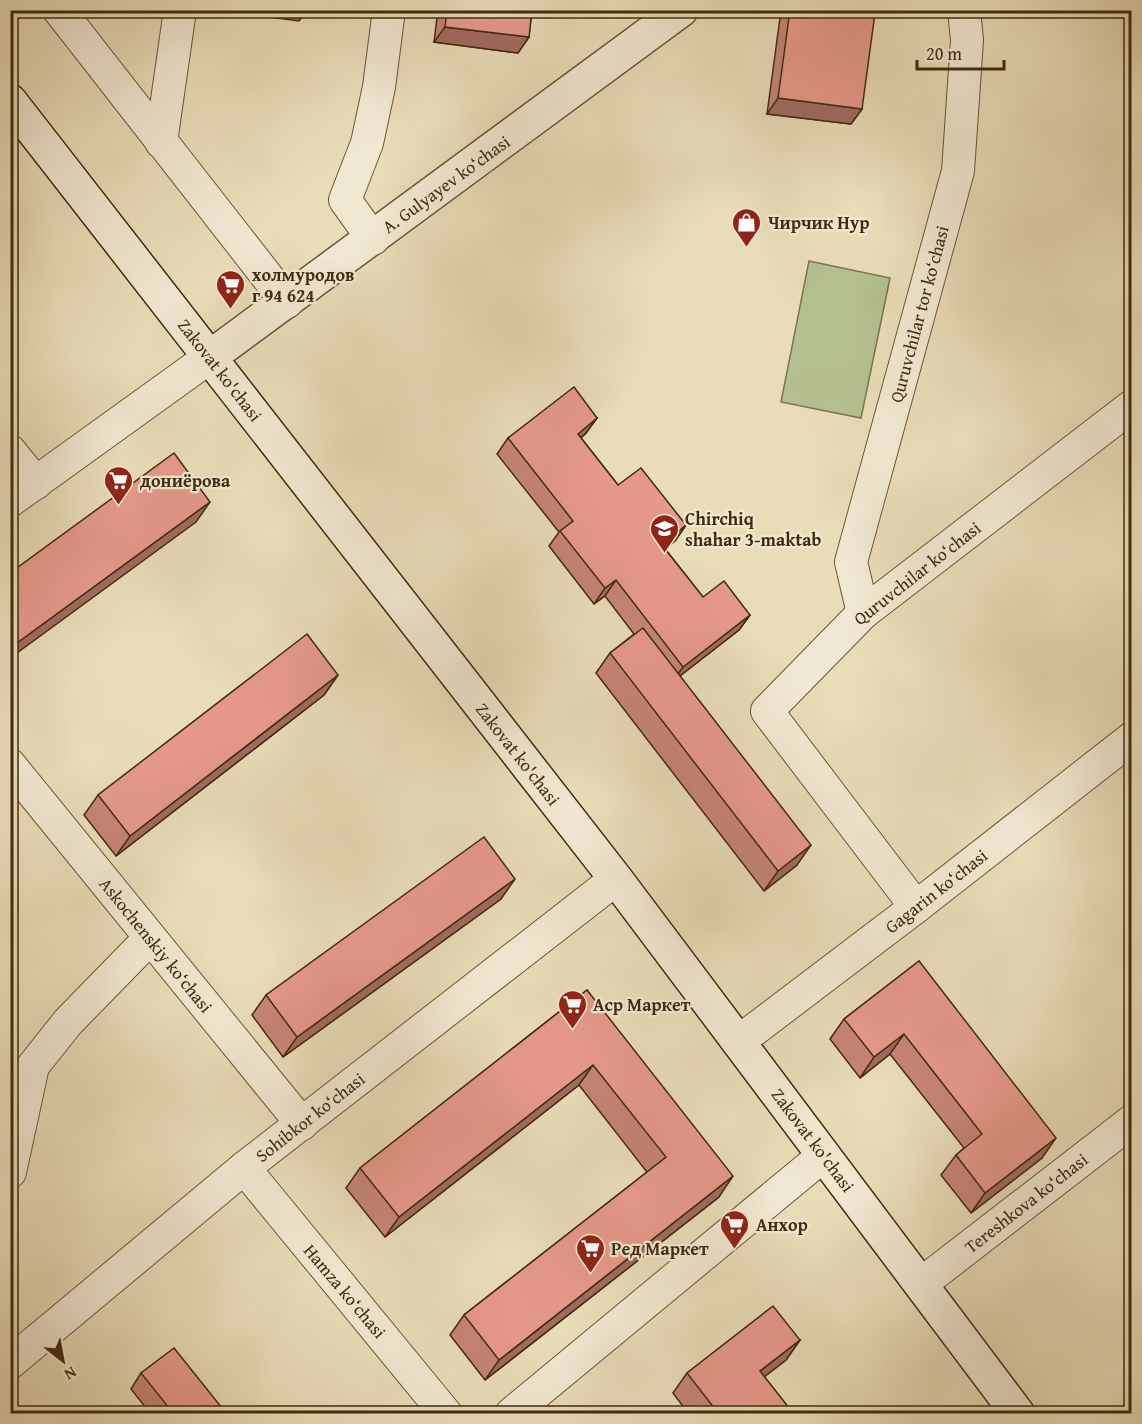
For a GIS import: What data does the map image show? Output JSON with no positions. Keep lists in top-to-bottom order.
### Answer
{
  "streets": {
    "main road": ["A. Gulyayev ko‘chasi", "Zakovat ko'chasi"],
    "street": [
      "Quruvchilar tor ko‘chasi",
      "Quruvchilar ko‘chasi",
      "Gagarin ko‘chasi",
      "Askochenskiy ko‘chasi",
      "Sohibkor ko‘chasi",
      "Tereshkova ko‘chasi",
      "Hamza ko‘chasi"
    ]
  },
  "crossings": [
    ["A. Gulyayev ko‘chasi", "Zakovat ko'chasi"],
    ["Quruvchilar tor ko‘chasi", "Quruvchilar ko‘chasi"],
    ["Zakovat ko'chasi", "Gagarin ko‘chasi"],
    ["Zakovat ko'chasi", "Sohibkor ko‘chasi"],
    ["Zakovat ko'chasi", "Tereshkova ko‘chasi"],
    ["Quruvchilar ko‘chasi", "Gagarin ko‘chasi"],
    ["Askochenskiy ko‘chasi", "Sohibkor ko‘chasi"],
    ["Sohibkor ko‘chasi", "Hamza ko‘chasi"]
  ],
  "places": {
    "shop": ["Чирчик Нур"],
    "supermarket": [
      "холмуродов г 94 624",
      "дониёрова",
      "Аср Маркет",
      "Анхор",
      "Ред Маркет"
    ],
    "school or university": ["Chirchiq shahar 3-maktab"]
  },
  "scale_bar": "20 m",
  "north": "bottom right"
}
